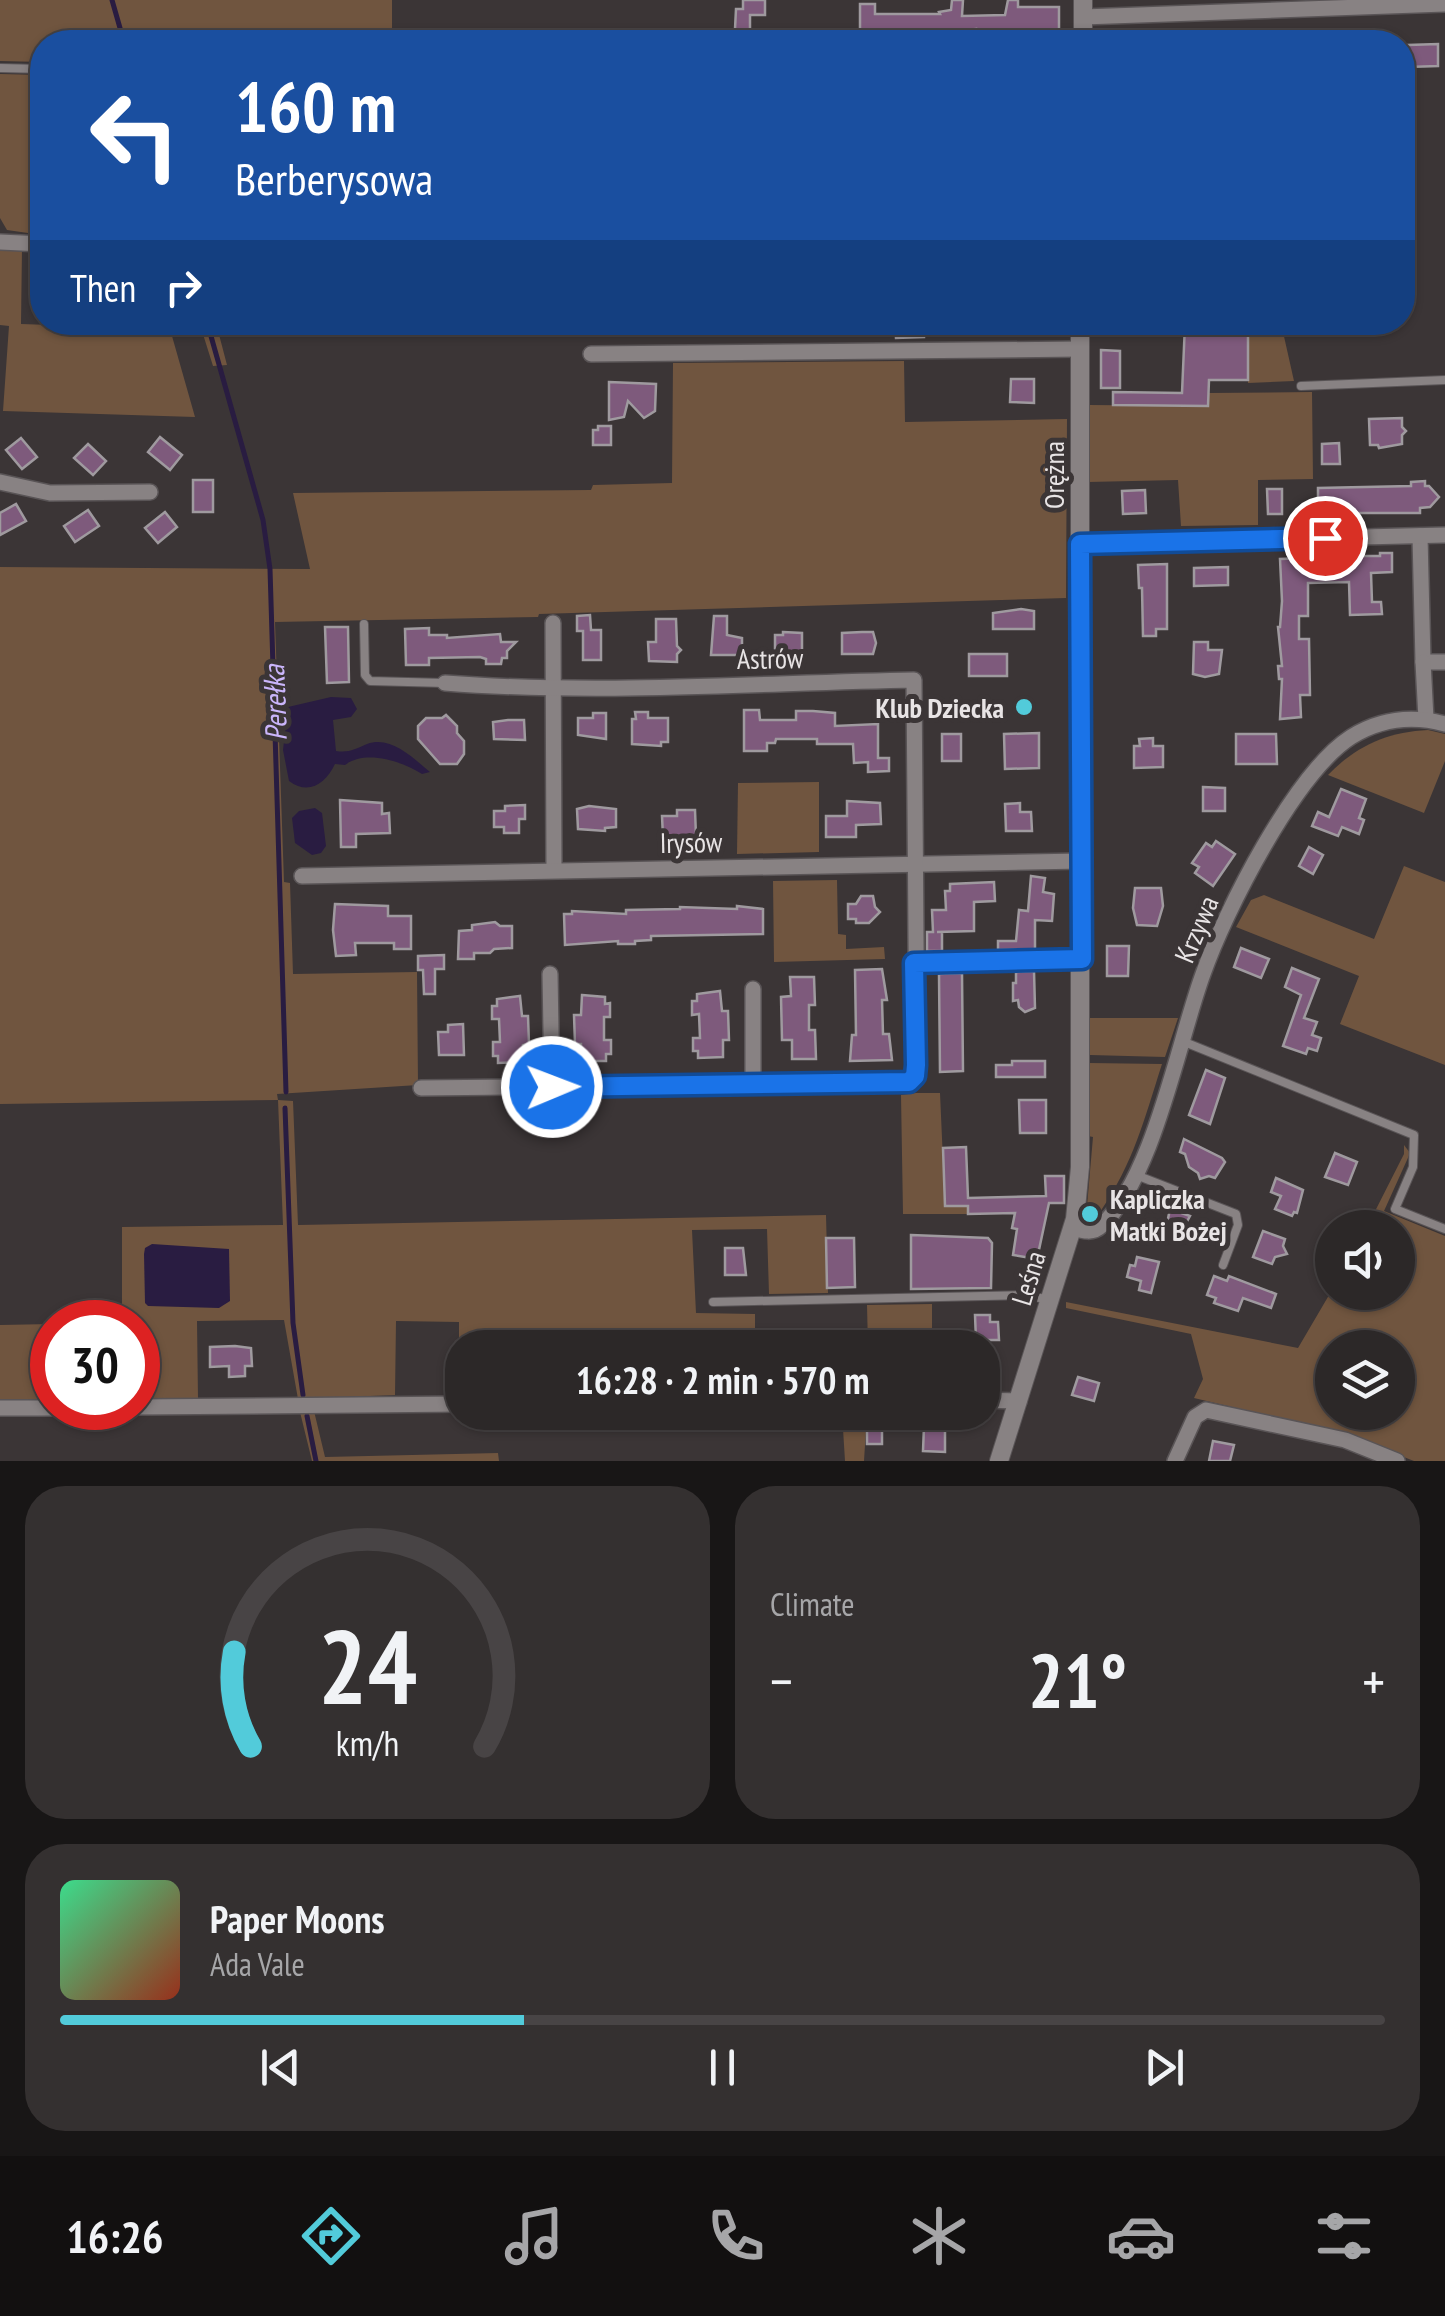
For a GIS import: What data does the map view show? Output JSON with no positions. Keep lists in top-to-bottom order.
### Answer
{
  "streets": {
    "street": [
      "Orężna",
      "Astrów",
      "Irysów",
      "Krzywa",
      "Leśna"
    ]
  },
  "crossings": [
    ["Orężna", "Irysów"],
    ["Orężna", "Leśna"],
    ["Astrów", "Irysów"],
    ["Krzywa", "Leśna"]
  ],
  "water": ["Perełka"],
  "places": ["Klub Dziecka", "Kapliczka Matki Bożej"],
  "page": {
    "turn": ["160 m", "Berberysowa"],
    "then": "Then",
    "limit": "30",
    "trip": "16:28 · 2 min · 570 m",
    "tile": "Climate",
    "heat": ["−", "21°", "+"],
    "song": ["Paper Moons", "Ada Vale"],
    "tabs": "16:26",
    "gauge": ["24", "km/h"]
  }
}
